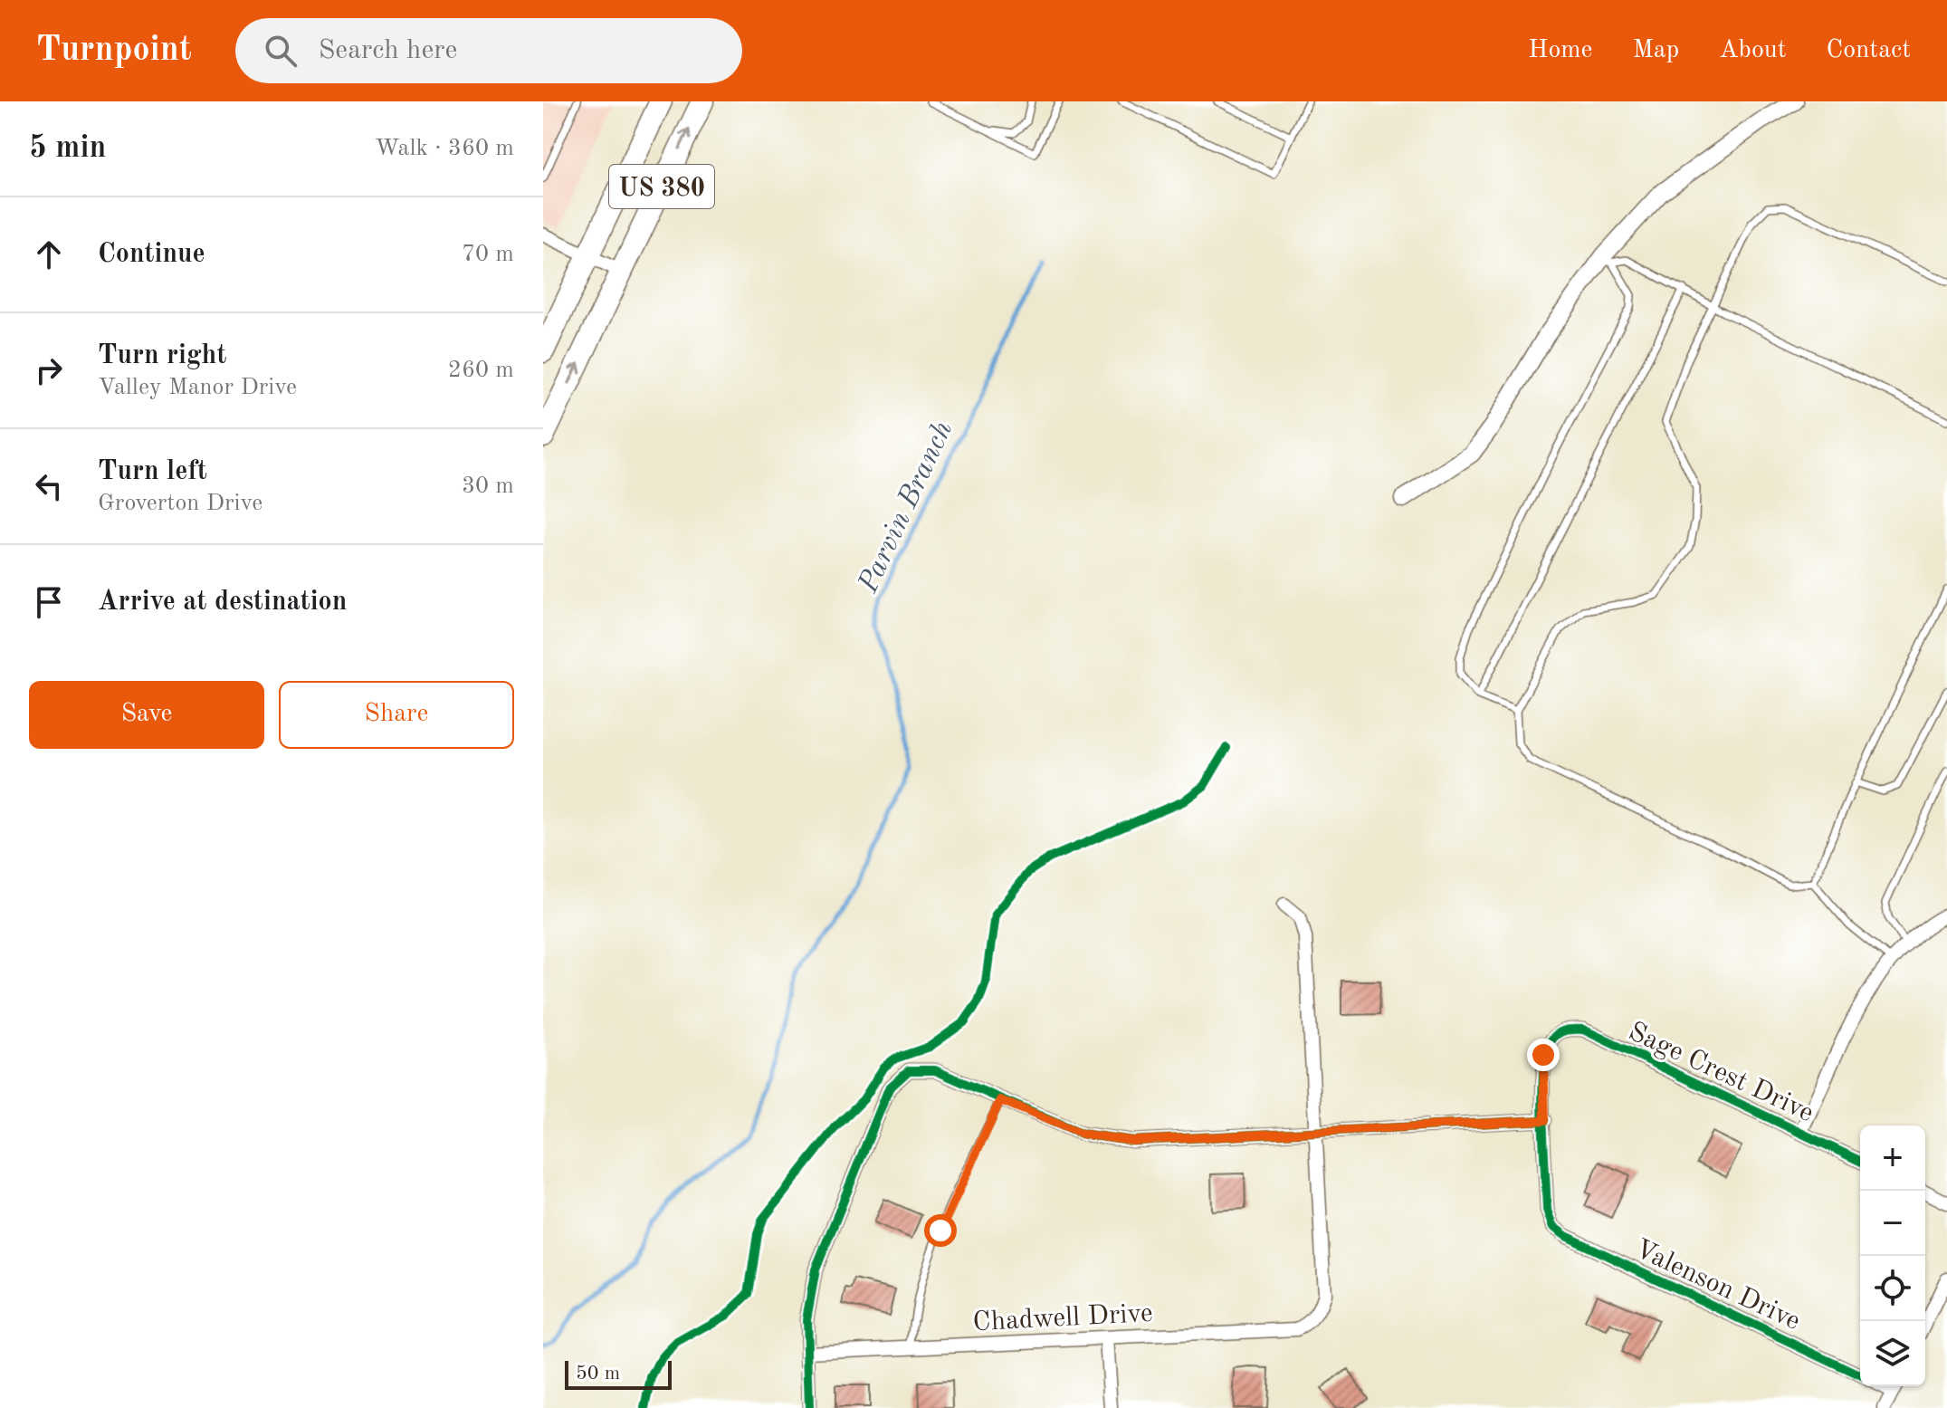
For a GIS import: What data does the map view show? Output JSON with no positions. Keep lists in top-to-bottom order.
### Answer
{
  "streets": {
    "highway": ["US 380"],
    "street": ["Sage Crest Drive", "Valenson Drive", "Chadwell Drive"]
  },
  "crossings": [
    ["Sage Crest Drive", "Valenson Drive"]
  ],
  "water": ["Parvin Branch"],
  "scale_bar": "50 m",
  "page": {
    "header": "Turnpoint",
    "search": "Search here",
    "nav": [
      "Home",
      "Map",
      "About",
      "Contact"
    ],
    "heading": ["5 min", "Walk · 360 m"],
    "list": [
      ["Continue", "70 m"],
      ["Turn right", "Valley Manor Drive", "260 m"],
      ["Turn left", "Groverton Drive", "30 m"],
      "Arrive at destination"
    ],
    "buttons": ["Save", "Share"],
    "map_buttons": ["+", "−"],
    "scale": "50 m"
  }
}
